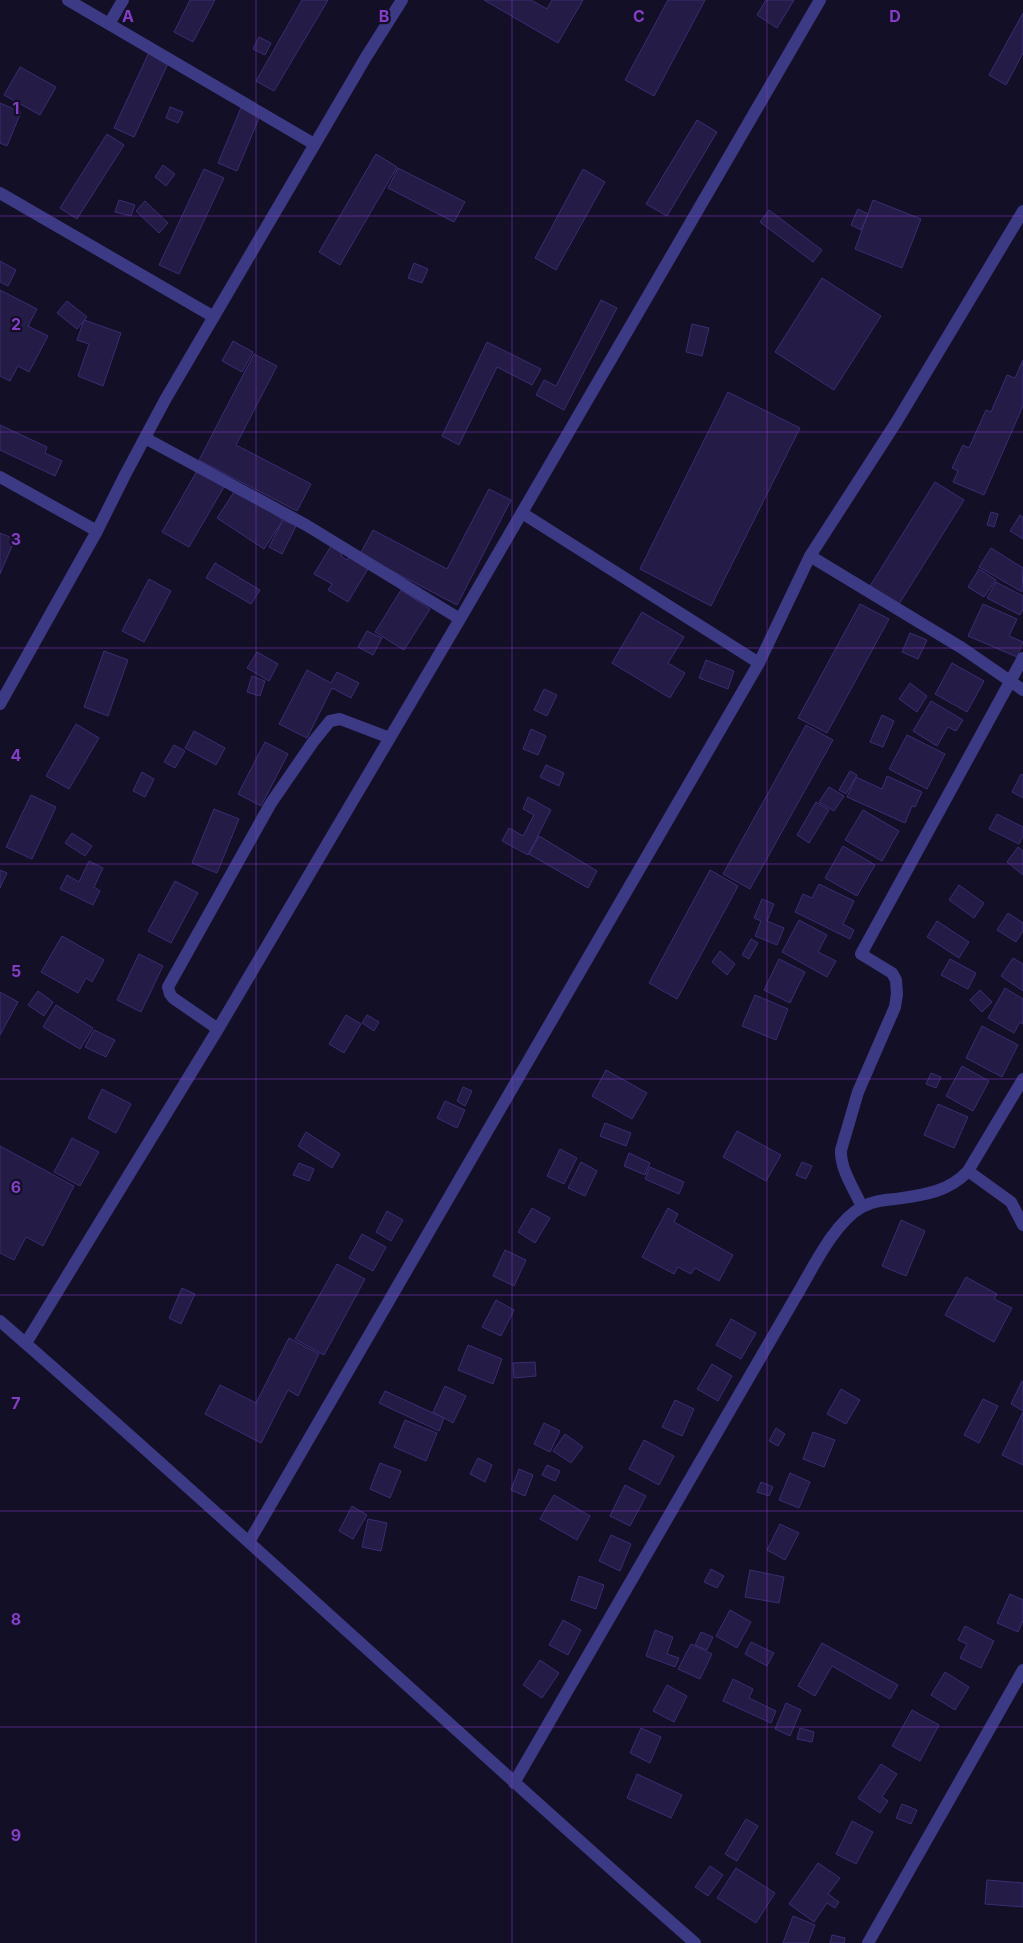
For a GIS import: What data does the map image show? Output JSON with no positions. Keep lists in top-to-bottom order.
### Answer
{
  "grid": {
    "columns": [
      "A",
      "B",
      "C",
      "D"
    ],
    "rows": [
      "1",
      "2",
      "3",
      "4",
      "5",
      "6",
      "7",
      "8",
      "9"
    ]
  }
}
